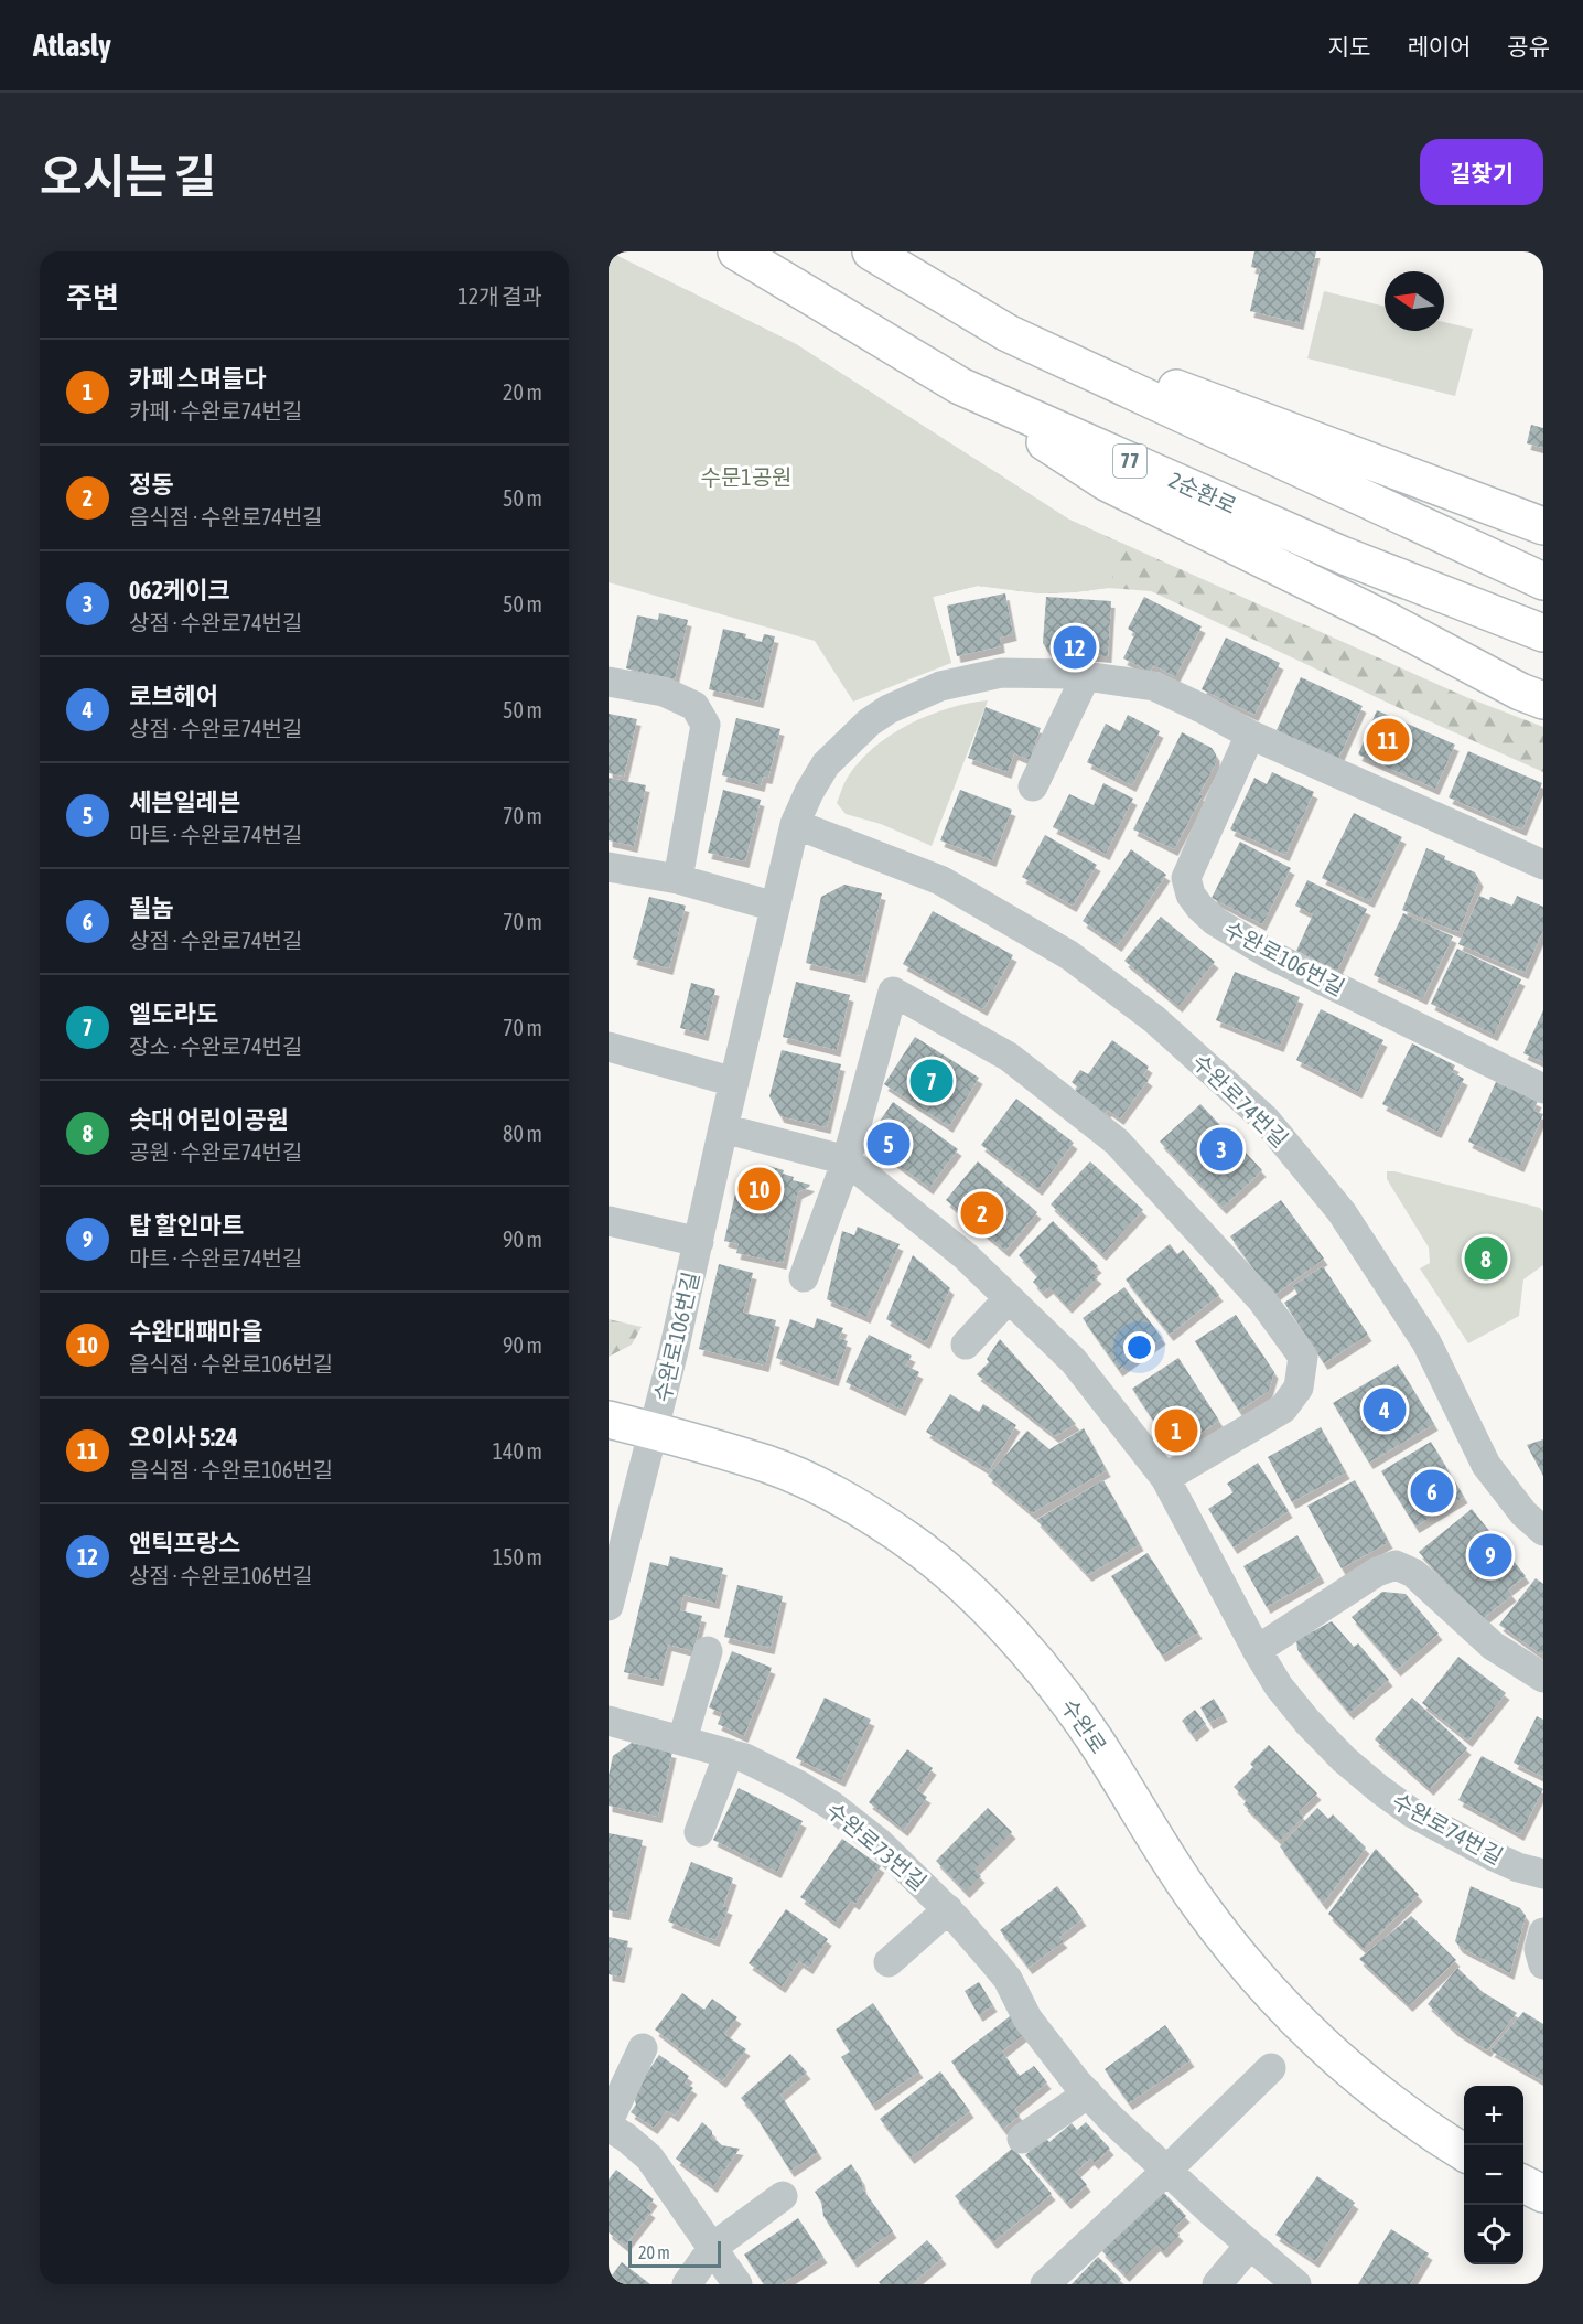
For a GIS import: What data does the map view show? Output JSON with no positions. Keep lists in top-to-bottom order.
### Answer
{
  "streets": {
    "main road": ["77", "2순환로", "수완로"],
    "street": ["수완로106번길", "수완로74번길", "수완로73번길"]
  },
  "crossings": [
    ["수완로106번길", "수완로74번길"],
    ["수완로106번길", "수완로"]
  ],
  "parks": ["수문1공원"],
  "scale_bar": "20 m",
  "north": "left",
  "page": {
    "header": "Atlasly",
    "nav": ["지도", "레이어", "공유"],
    "title": "오시는 길",
    "buttons": "길찾기",
    "heading": ["주변", "12개 결과"],
    "list": [
      {
        "mark": "1",
        "name": "카페 스며들다",
        "note": "카페 · 수완로74번길",
        "value": "20 m"
      },
      {
        "mark": "2",
        "name": "정동",
        "note": "음식점 · 수완로74번길",
        "value": "50 m"
      },
      {
        "mark": "3",
        "name": "062케이크",
        "note": "상점 · 수완로74번길",
        "value": "50 m"
      },
      {
        "mark": "4",
        "name": "로브헤어",
        "note": "상점 · 수완로74번길",
        "value": "50 m"
      },
      {
        "mark": "5",
        "name": "세븐일레븐",
        "note": "마트 · 수완로74번길",
        "value": "70 m"
      },
      {
        "mark": "6",
        "name": "될놈",
        "note": "상점 · 수완로74번길",
        "value": "70 m"
      },
      {
        "mark": "7",
        "name": "엘도라도",
        "note": "장소 · 수완로74번길",
        "value": "70 m"
      },
      {
        "mark": "8",
        "name": "솟대 어린이공원",
        "note": "공원 · 수완로74번길",
        "value": "80 m"
      },
      {
        "mark": "9",
        "name": "탑 할인마트",
        "note": "마트 · 수완로74번길",
        "value": "90 m"
      },
      {
        "mark": "10",
        "name": "수완대패마을",
        "note": "음식점 · 수완로106번길",
        "value": "90 m"
      },
      {
        "mark": "11",
        "name": "오이사 5:24",
        "note": "음식점 · 수완로106번길",
        "value": "140 m"
      },
      {
        "mark": "12",
        "name": "앤틱프랑스",
        "note": "상점 · 수완로106번길",
        "value": "150 m"
      }
    ],
    "pins": [
      "12",
      "11",
      "7",
      "5",
      "3",
      "10",
      "2",
      "8",
      "4",
      "1",
      "6",
      "9"
    ],
    "map_buttons": ["+", "−"],
    "scale": "20 m"
  }
}
